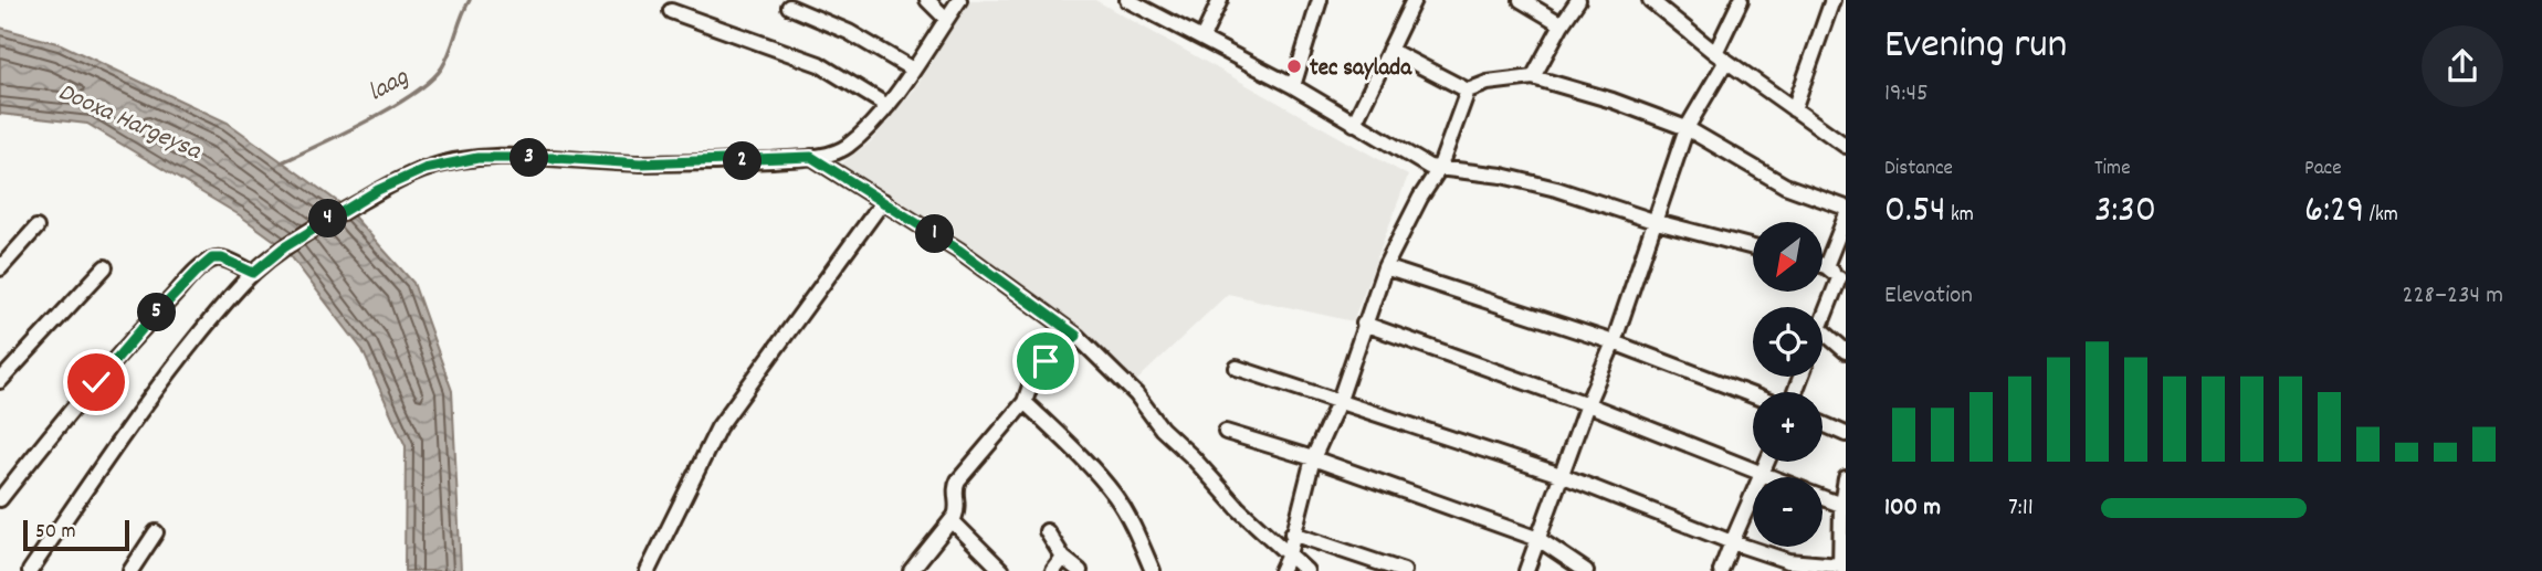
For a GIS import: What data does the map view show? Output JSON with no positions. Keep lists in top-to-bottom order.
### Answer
{
  "water": ["laag", "Dooxa Hargeysa"],
  "places": ["tec saylada"],
  "scale_bar": "50 m",
  "north": "bottom left",
  "page": {
    "heading": ["Evening run", "19:45"],
    "stats": [
      ["Distance", "0.54 km"],
      ["Time", "3:30"],
      ["Pace", "6:29 /km"]
    ],
    "pins": [
      "3",
      "2",
      "4",
      "1",
      "5"
    ],
    "map_buttons": ["+", "−"],
    "chart": ["Elevation", "228–234 m"],
    "list": [
      {
        "name": "100 m",
        "note": "7:11"
      }
    ],
    "scale": "50 m"
  }
}
